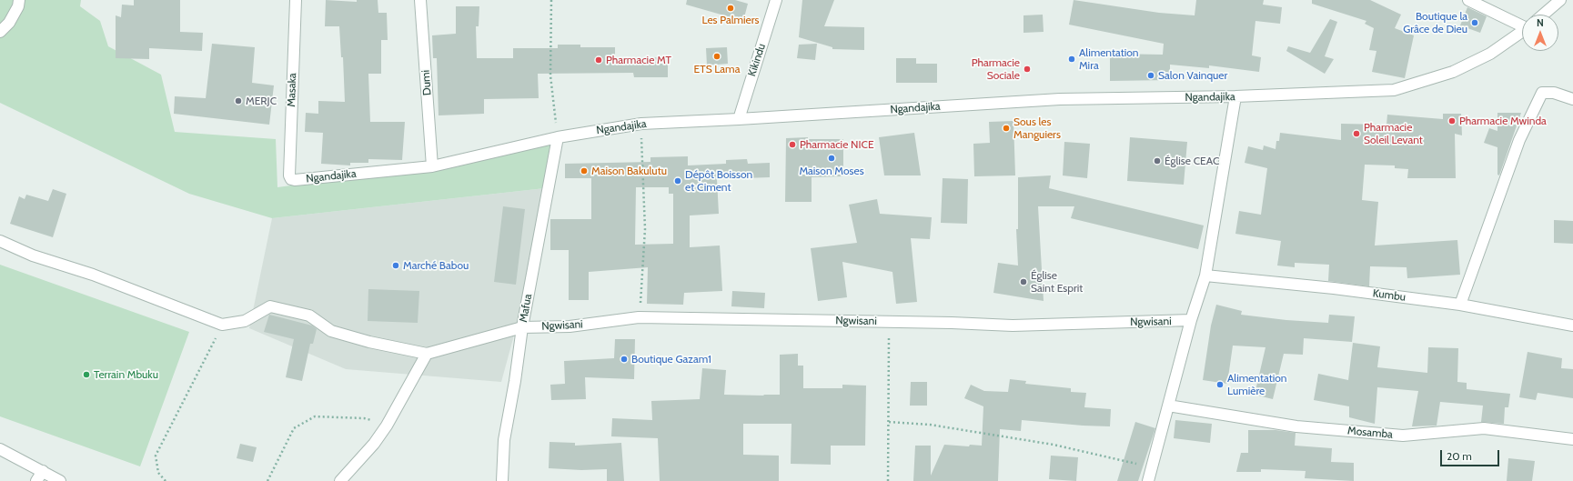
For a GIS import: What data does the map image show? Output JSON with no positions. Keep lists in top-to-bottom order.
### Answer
{
  "streets": {
    "street": [
      "Kikindu",
      "Dumi",
      "Masaka",
      "Ngandajika",
      "Kumbu",
      "Mafua",
      "Ngwisani",
      "Mosamba"
    ]
  },
  "crossings": [
    ["Kikindu", "Ngandajika"],
    ["Dumi", "Ngandajika"],
    ["Masaka", "Ngandajika"],
    ["Ngandajika", "Mafua"],
    ["Mafua", "Ngwisani"]
  ],
  "places": [
    "Les Palmiers",
    "Boutique la Grâce de Dieu",
    "ETS Lama",
    "Alimentation Mira",
    "Pharmacie MT",
    "Pharmacie Sociale",
    "Salon Vainquer",
    "MERJC",
    "Pharmacie Mwinda",
    "Sous les Manguiers",
    "Pharmacie Soleil Levant",
    "Pharmacie NICE",
    "Maison Moses",
    "Église CEAC",
    "Maison Bakulutu",
    "Dépôt Boisson et Ciment",
    "Marché Babou",
    "Église Saint Esprit",
    "Boutique Gazam1",
    "Terrain Mbuku",
    "Alimentation Lumière"
  ],
  "scale_bar": "20 m",
  "north": "top"
}
